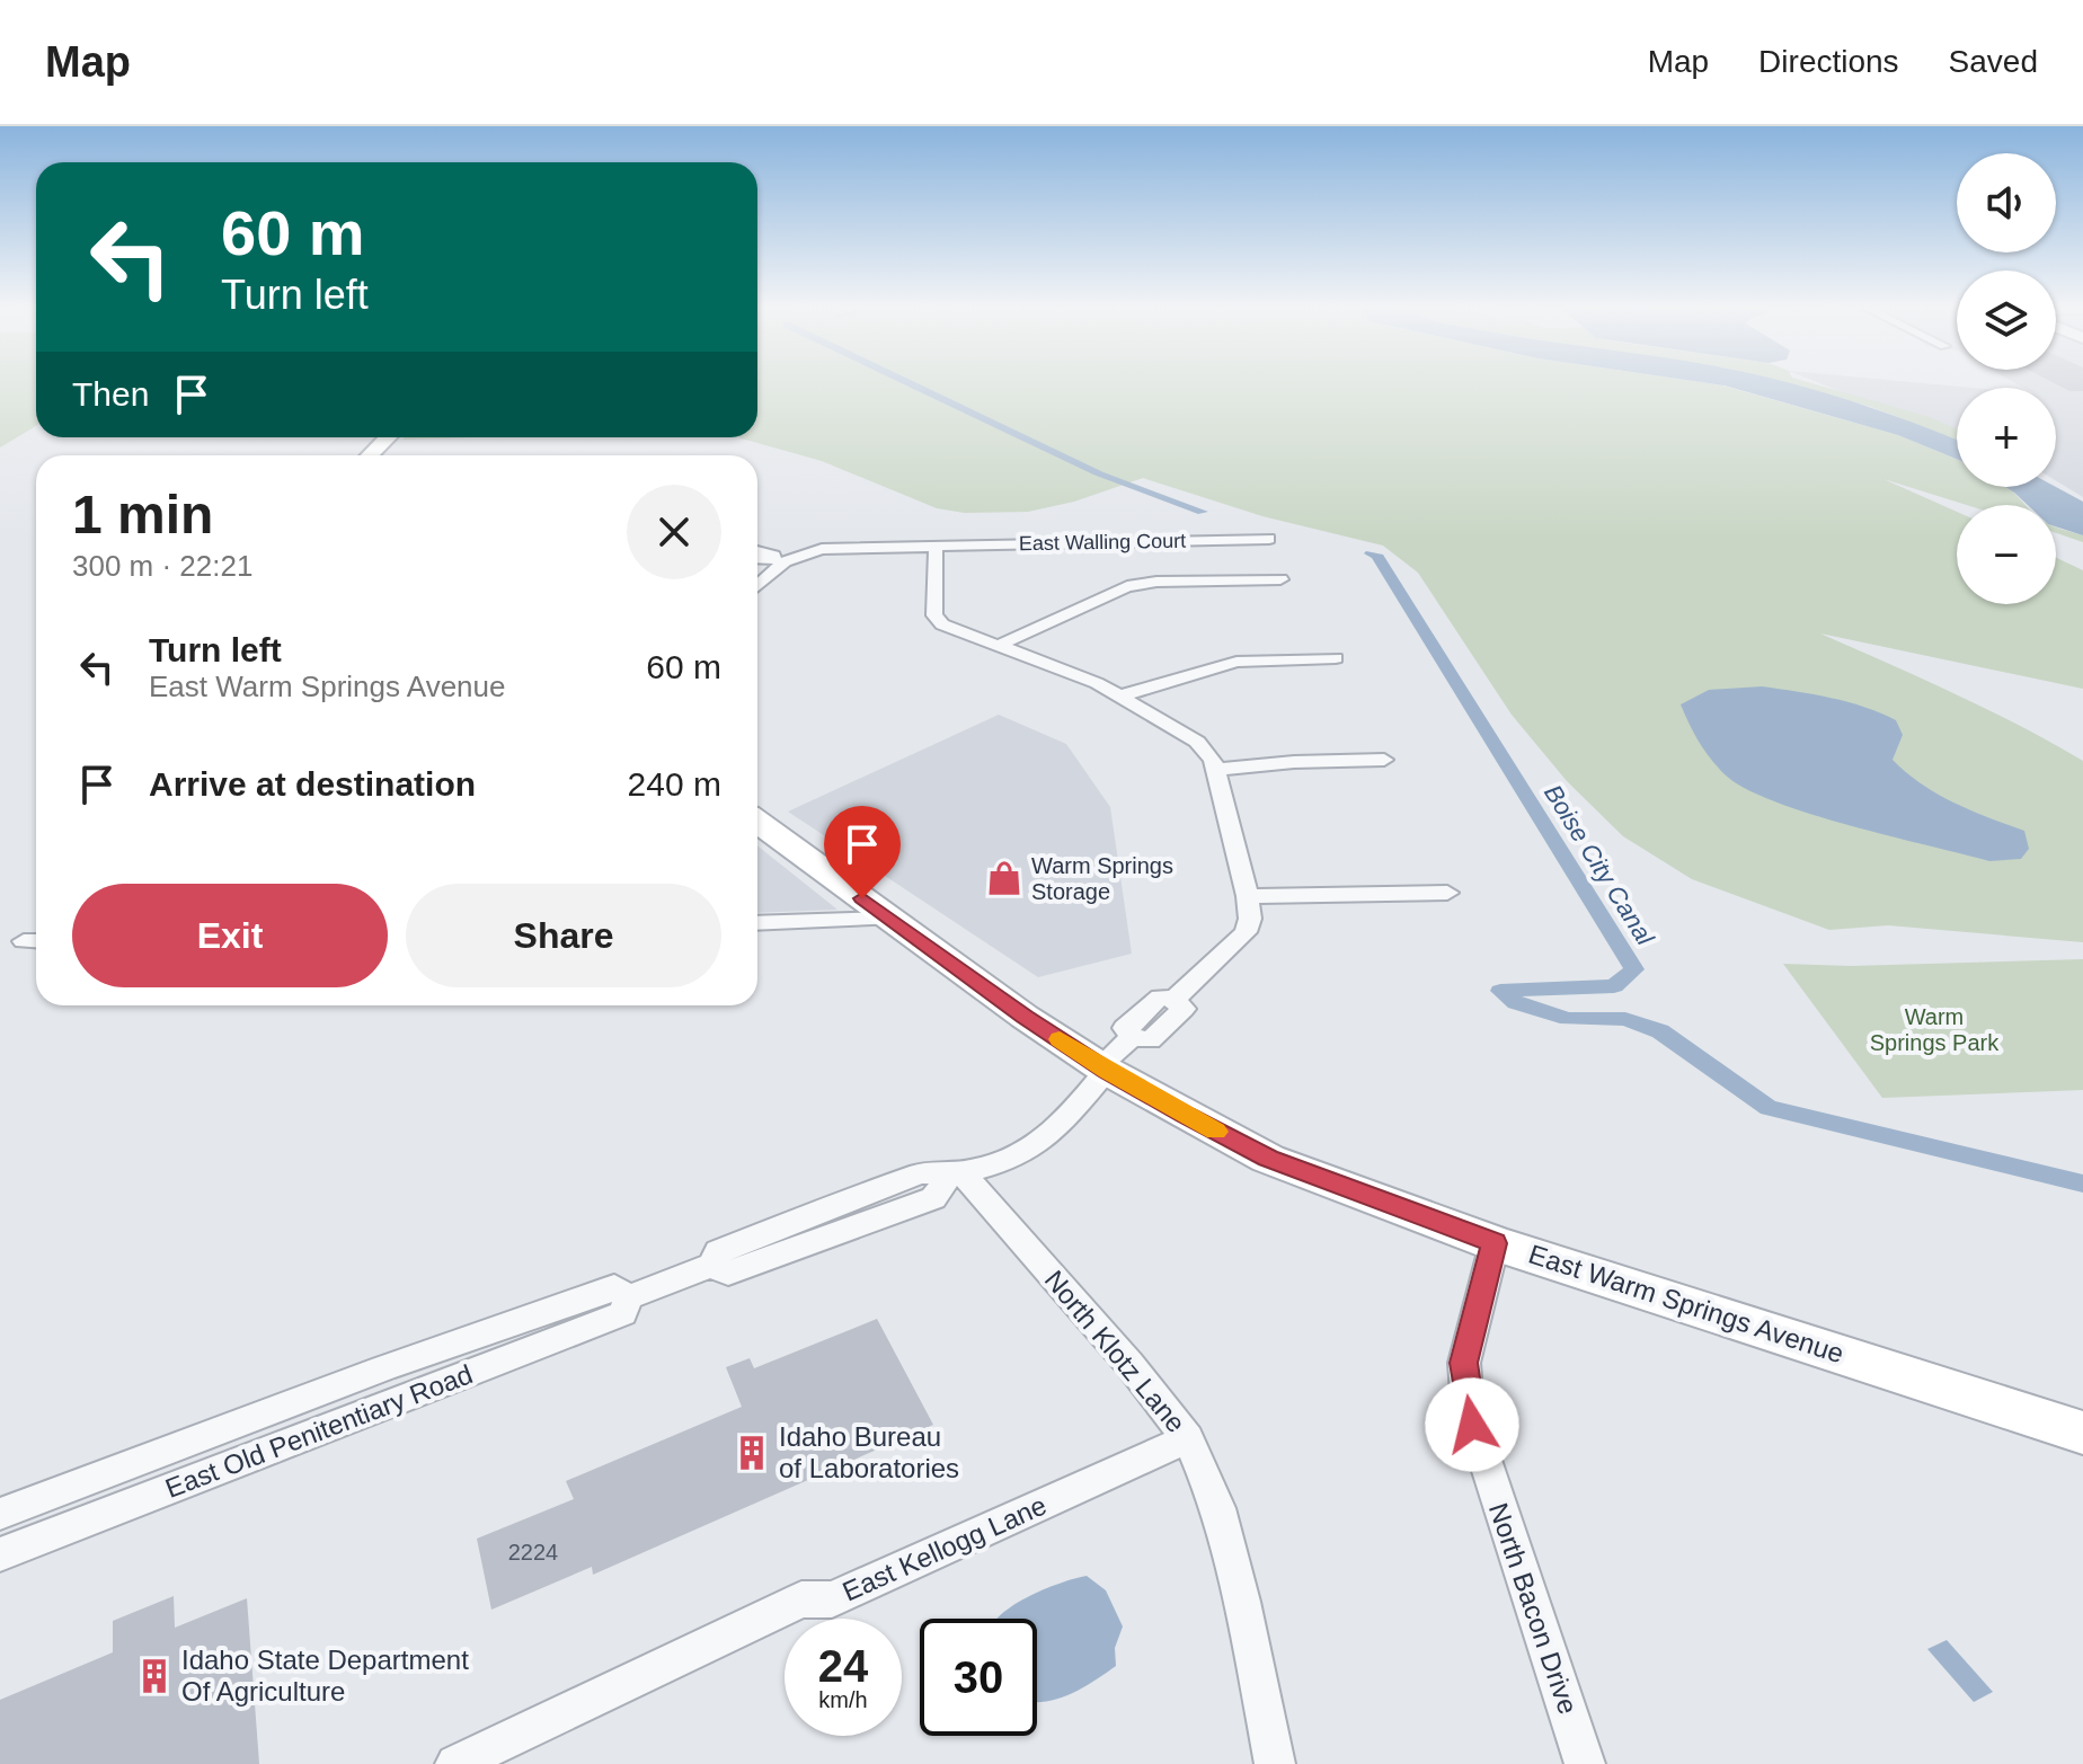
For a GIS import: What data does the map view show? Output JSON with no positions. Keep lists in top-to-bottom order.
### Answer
{
  "streets": {
    "street": [
      "East Walling Court",
      "East Warm Springs Avenue",
      "North Klotz Lane",
      "East Old Penitentiary Road",
      "East Kellogg Lane",
      "North Bacon Drive"
    ]
  },
  "crossings": [
    ["East Warm Springs Avenue", "East Old Penitentiary Road"],
    ["East Warm Springs Avenue", "North Bacon Drive"],
    ["North Klotz Lane", "East Old Penitentiary Road"],
    ["North Klotz Lane", "East Kellogg Lane"]
  ],
  "water": ["Boise City Canal"],
  "parks": ["Warm Springs Park"],
  "places": {
    "shop": ["Warm Springs Storage"],
    "building": ["Idaho Bureau of Laboratories", "Idaho State Department Of Agriculture"]
  },
  "house_numbers": ["2224"],
  "page": {
    "header": "Map",
    "nav": ["Map", "Directions", "Saved"],
    "map_buttons": ["+", "−"],
    "turn": ["60 m", "Turn left"],
    "then": "Then",
    "heading": ["1 min", "300 m · 22:21"],
    "list": [
      {
        "name": "Turn left",
        "note": "East Warm Springs Avenue",
        "value": "60 m"
      },
      {
        "name": "Arrive at destination",
        "value": "240 m"
      }
    ],
    "buttons": ["Exit", "Share"],
    "speed": "24 km/h",
    "limit": "30"
  }
}
